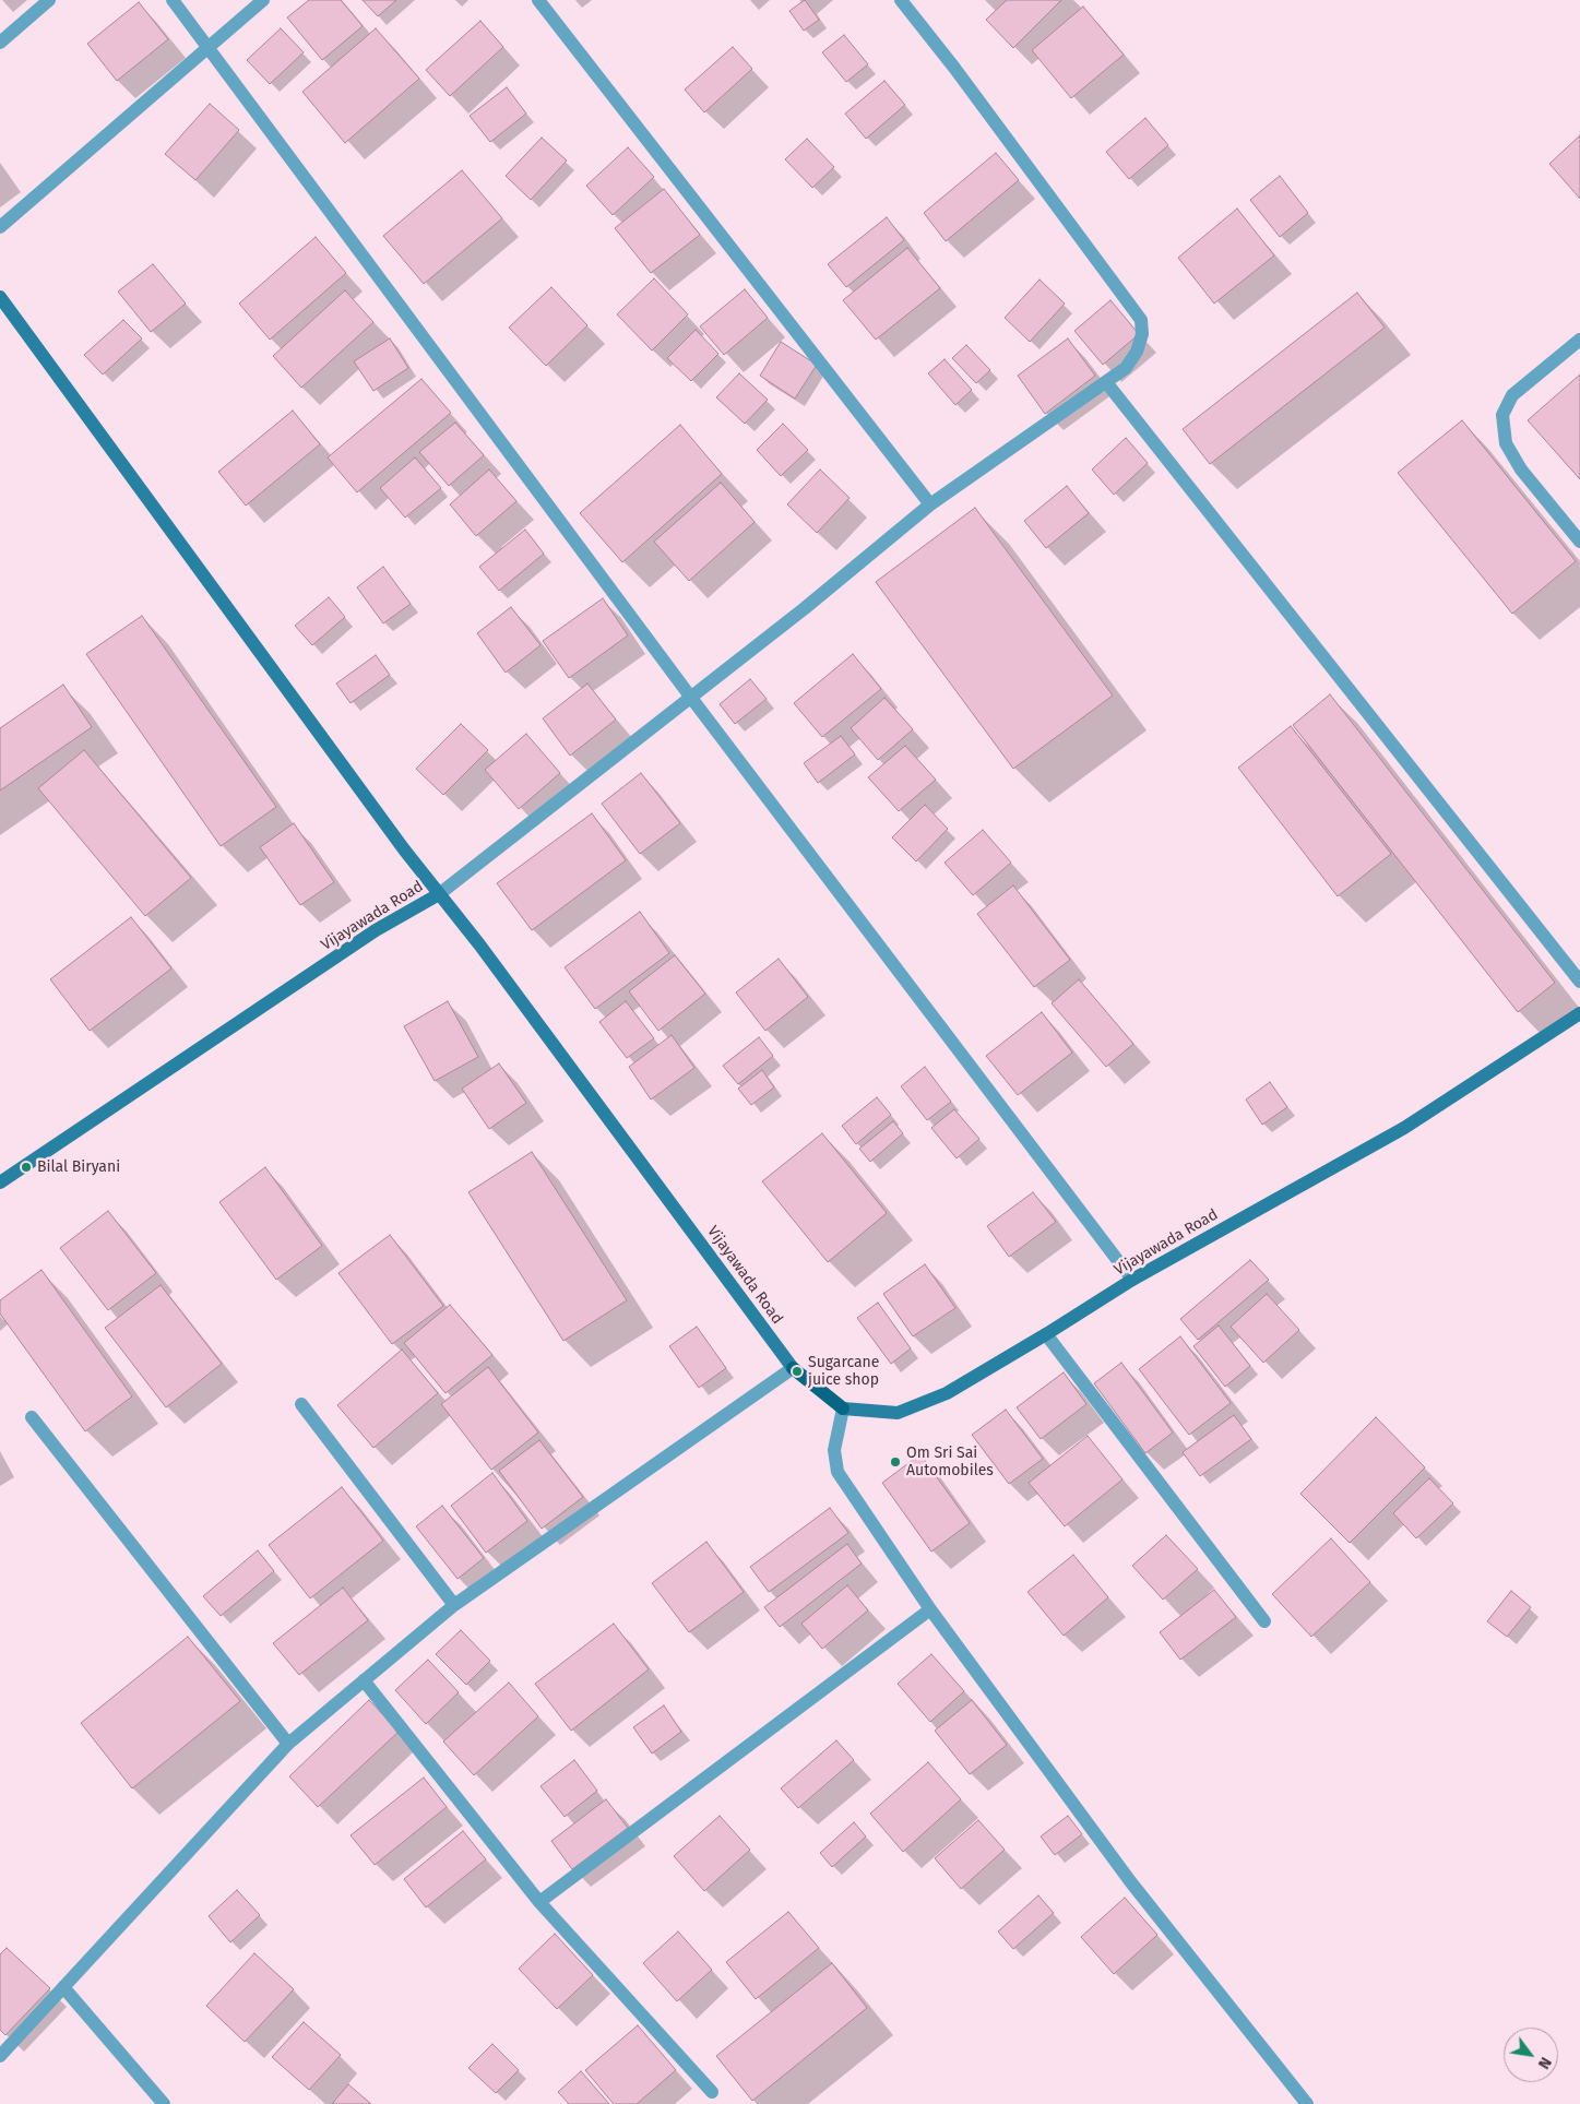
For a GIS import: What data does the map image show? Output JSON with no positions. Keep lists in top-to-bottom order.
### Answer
{
  "streets": {
    "main road": ["Vijayawada Road"]
  },
  "places": ["Bilal Biryani", "Sugarcane juice shop", "Om Sri Sai Automobiles"],
  "north": "bottom right"
}
